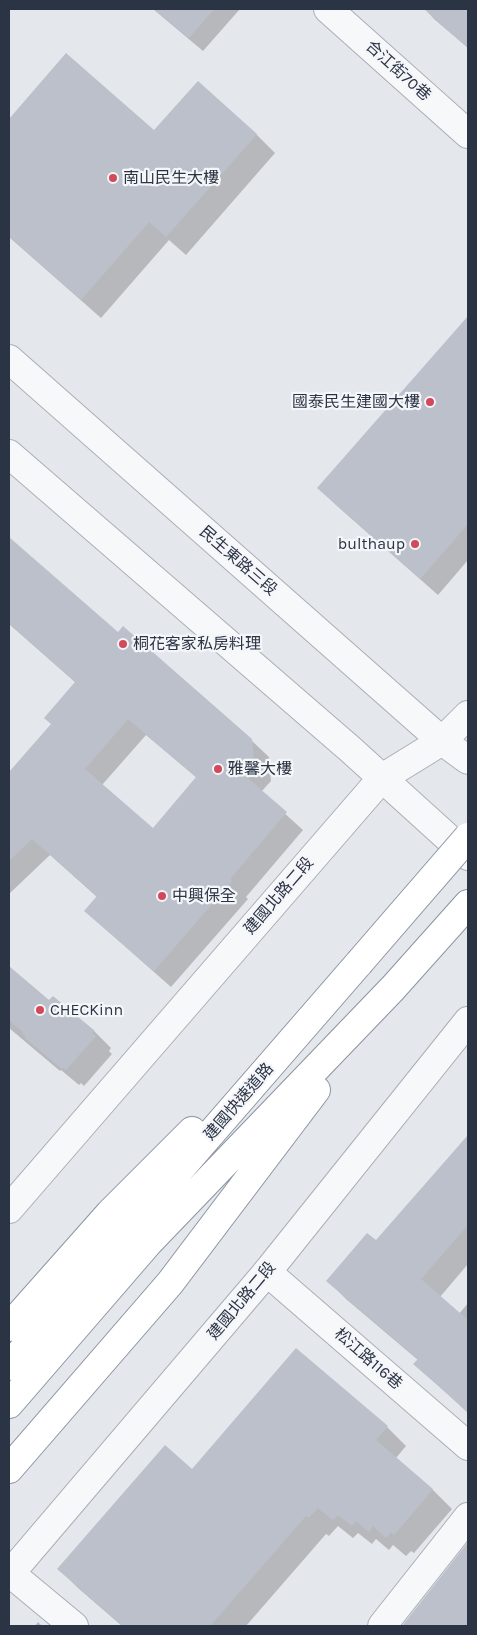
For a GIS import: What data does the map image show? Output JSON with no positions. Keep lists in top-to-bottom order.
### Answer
{
  "streets": {
    "highway": ["建國快速道路"],
    "street": [
      "合江街70巷",
      "民生東路三段",
      "建國北路二段",
      "松江路116巷"
    ]
  },
  "crossings": [
    ["民生東路三段", "建國北路二段"],
    ["建國北路二段", "松江路116巷"]
  ],
  "places": [
    "南山民生大樓",
    "國泰民生建國大樓",
    "bulthaup",
    "桐花客家私房料理",
    "雅馨大樓",
    "中興保全",
    "CHECKinn"
  ]
}
